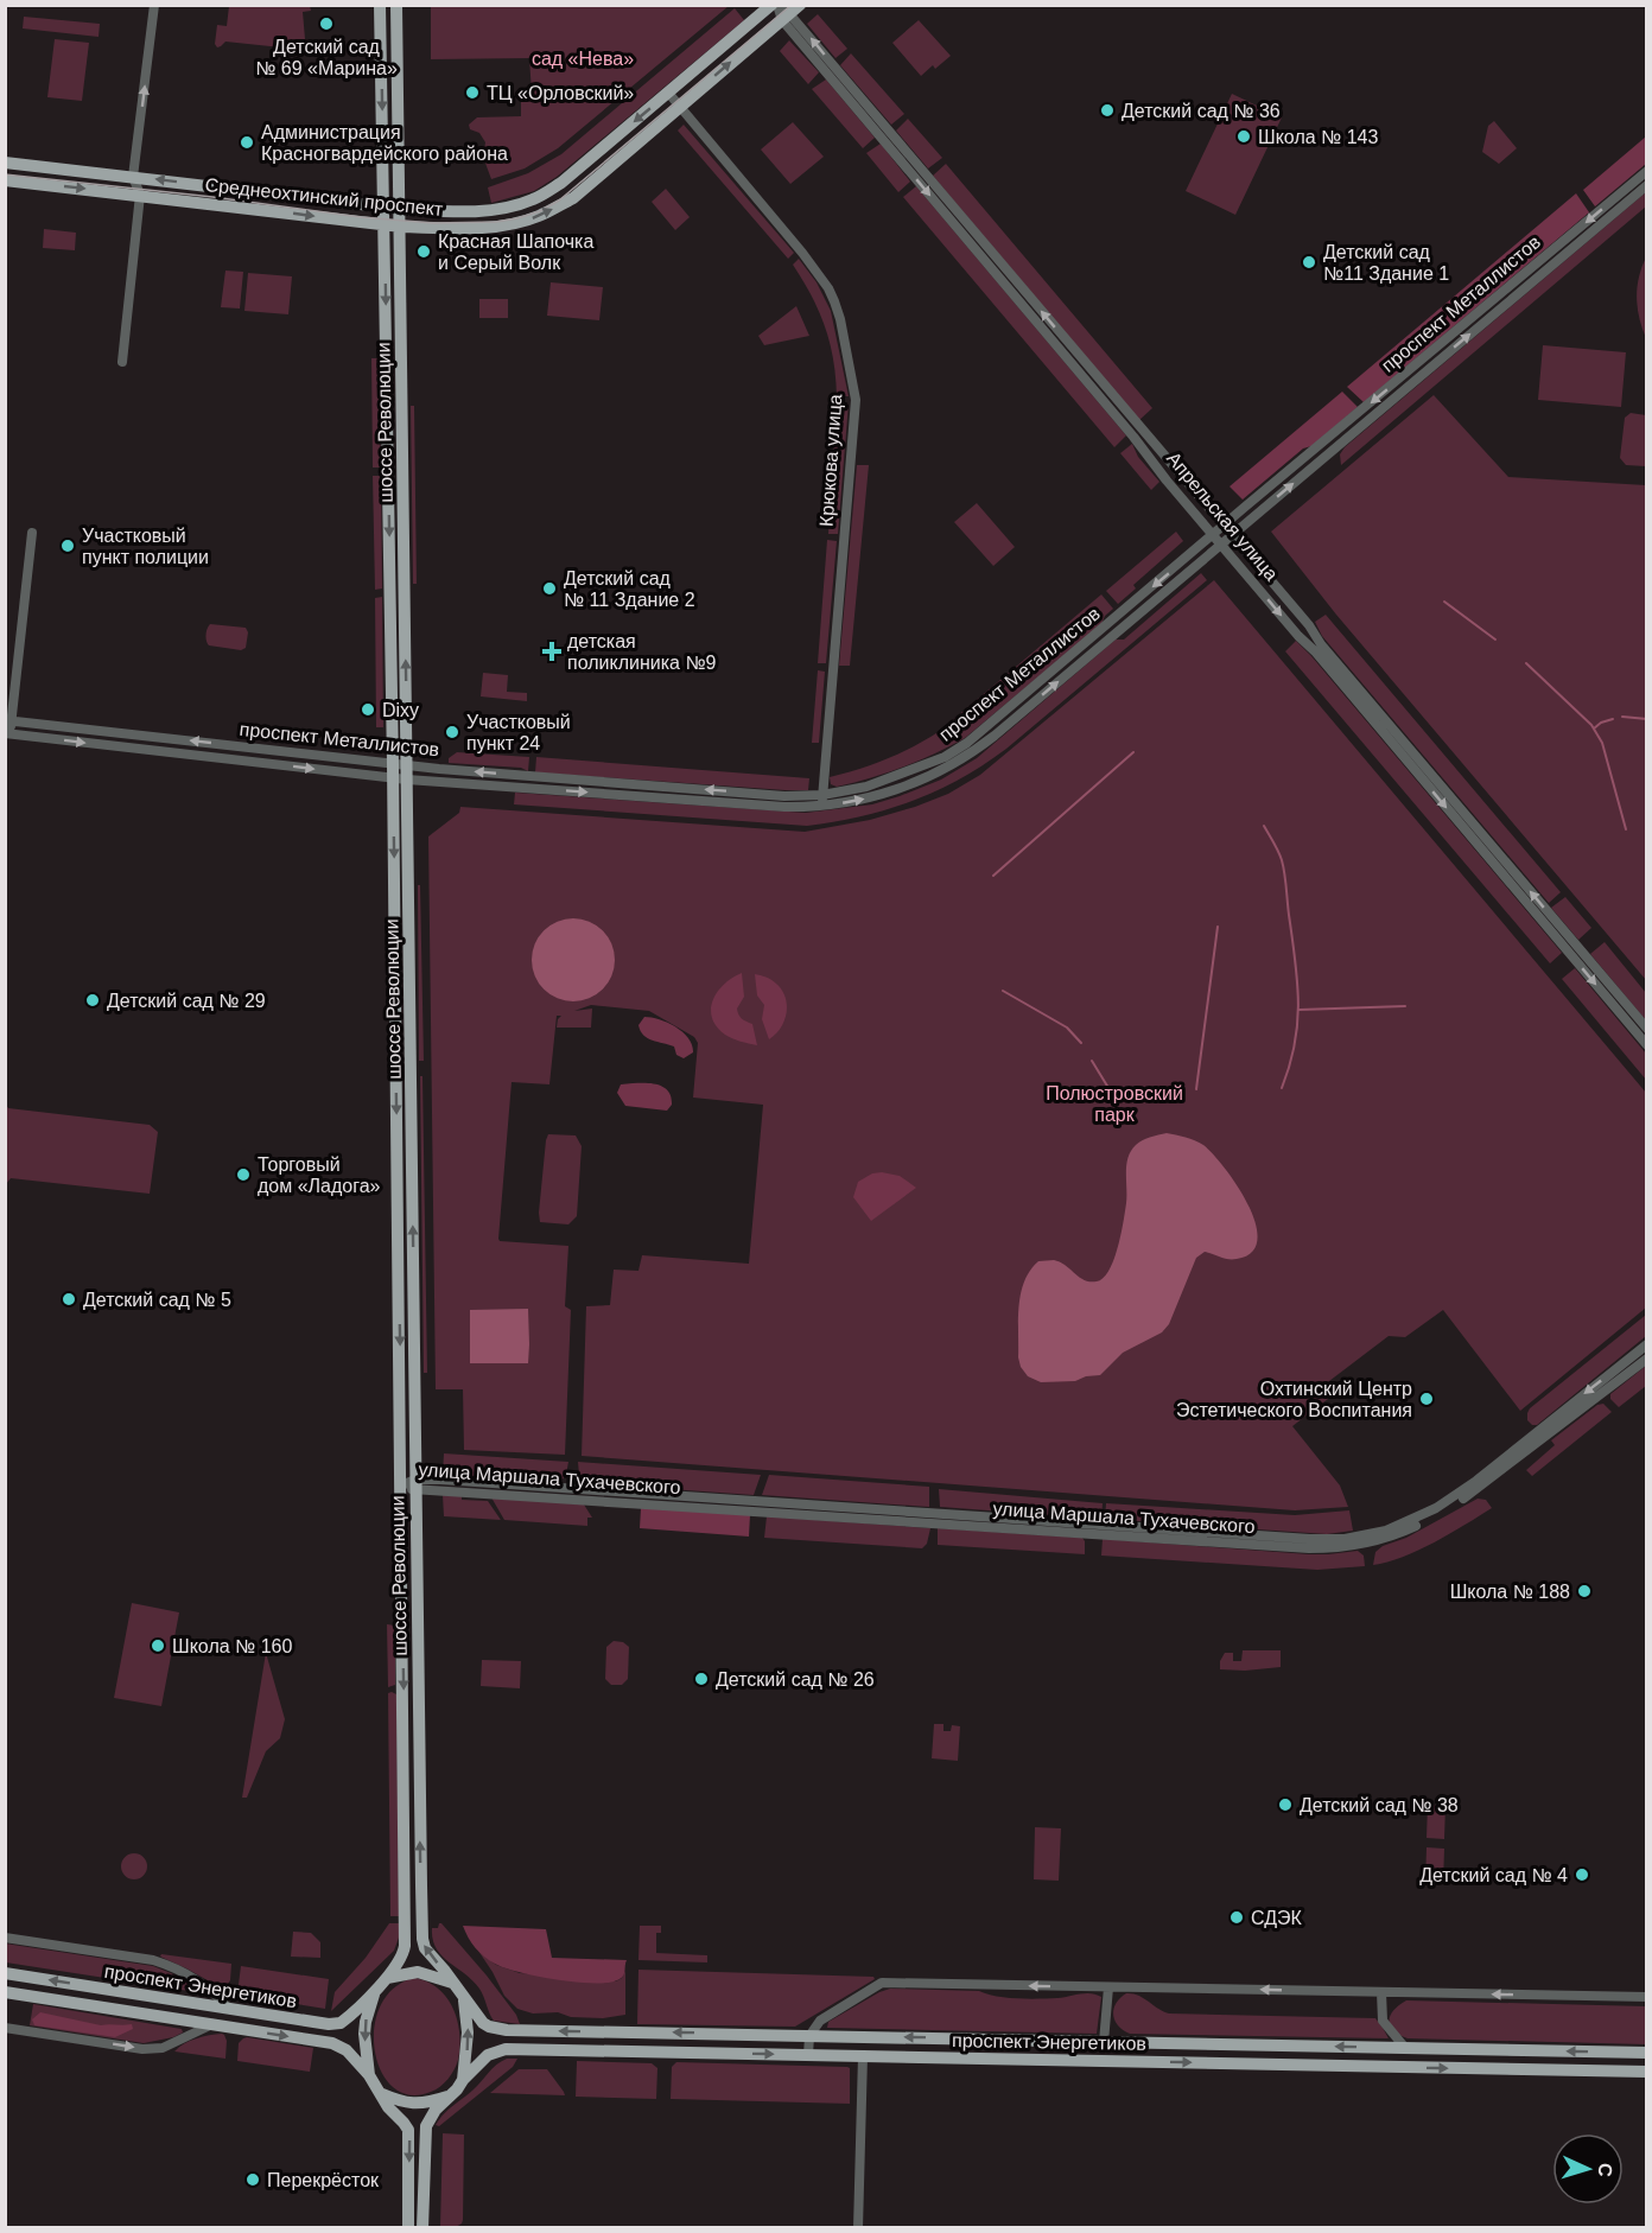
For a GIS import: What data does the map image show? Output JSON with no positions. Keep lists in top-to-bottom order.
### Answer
{
  "streets": {
    "main road": ["Среднеохтинский проспект", "шоссе Революции", "проспект Энергетиков"],
    "street": [
      "проспект Металлистов",
      "Крюкова улица",
      "Апрельская улица",
      "улица Маршала Тухачевского"
    ]
  },
  "crossings": [
    ["Среднеохтинский проспект", "шоссе Революции"],
    ["Среднеохтинский проспект", "Крюкова улица"],
    ["Среднеохтинский проспект", "Апрельская улица"],
    ["проспект Металлистов", "шоссе Революции"],
    ["проспект Металлистов", "Крюкова улица"],
    ["проспект Металлистов", "Апрельская улица"],
    ["шоссе Революции", "улица Маршала Тухачевского"],
    ["шоссе Революции", "проспект Энергетиков"]
  ],
  "parks": ["сад «Нева»", "Полюстровский парк"],
  "places": {
    "other": [
      "Детский сад № 69 «Марина»",
      "ТЦ «Орловский»",
      "Детский сад № 36",
      "Школа № 143",
      "Администрация Красногвардейского района",
      "Красная Шапочка и Серый Волк",
      "Детский сад №11 Здание 1",
      "Участковый пункт полиции",
      "Детский сад № 11 Здание 2",
      "Dixy",
      "Участковый пункт 24",
      "Детский сад № 29",
      "Торговый дом «Ладога»",
      "Детский сад № 5",
      "Охтинский Центр Эстетического Воспитания",
      "Школа № 188",
      "Школа № 160",
      "Детский сад № 26",
      "Детский сад № 38",
      "Детский сад № 4",
      "СДЭК",
      "Перекрёсток"
    ],
    "health": ["детская поликлиника №9"]
  },
  "north": "right"
}
